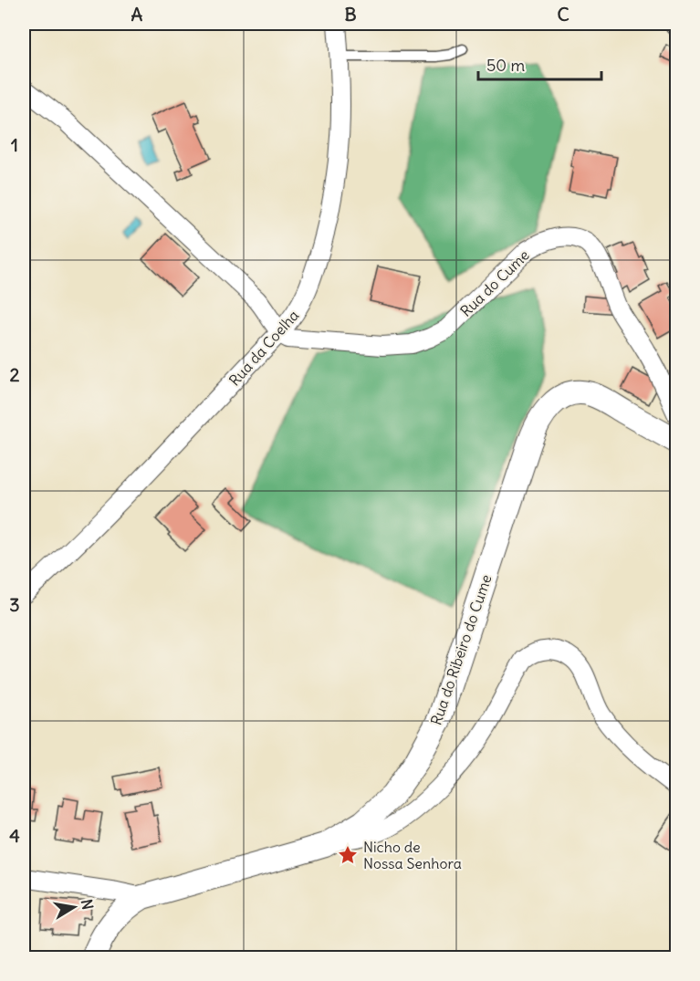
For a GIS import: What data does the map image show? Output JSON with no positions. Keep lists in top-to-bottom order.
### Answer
{
  "streets": {
    "street": ["Rua do Cume", "Rua da Coelha", "Rua do Ribeiro do Cume"]
  },
  "crossings": [
    ["Rua do Cume", "Rua da Coelha"]
  ],
  "places": {
    "place": ["Nicho de Nossa Senhora"]
  },
  "scale_bar": "50 m",
  "north": "right",
  "grid": {
    "columns": ["A", "B", "C"],
    "rows": [
      "1",
      "2",
      "3",
      "4"
    ]
  }
}
